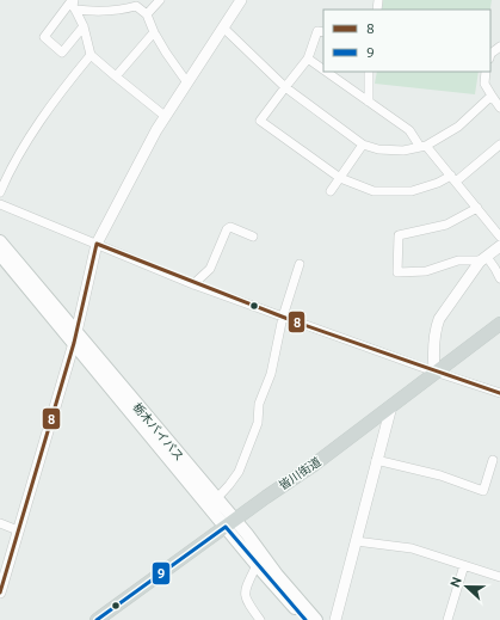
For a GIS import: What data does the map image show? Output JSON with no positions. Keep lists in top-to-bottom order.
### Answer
{
  "streets": {
    "main road": ["栃木バイパス", "皆川街道"]
  },
  "crossings": [
    ["栃木バイパス", "皆川街道"]
  ],
  "lines": ["transit line 8", "transit line 9"],
  "legend": ["8", "9"],
  "north": "left"
}
